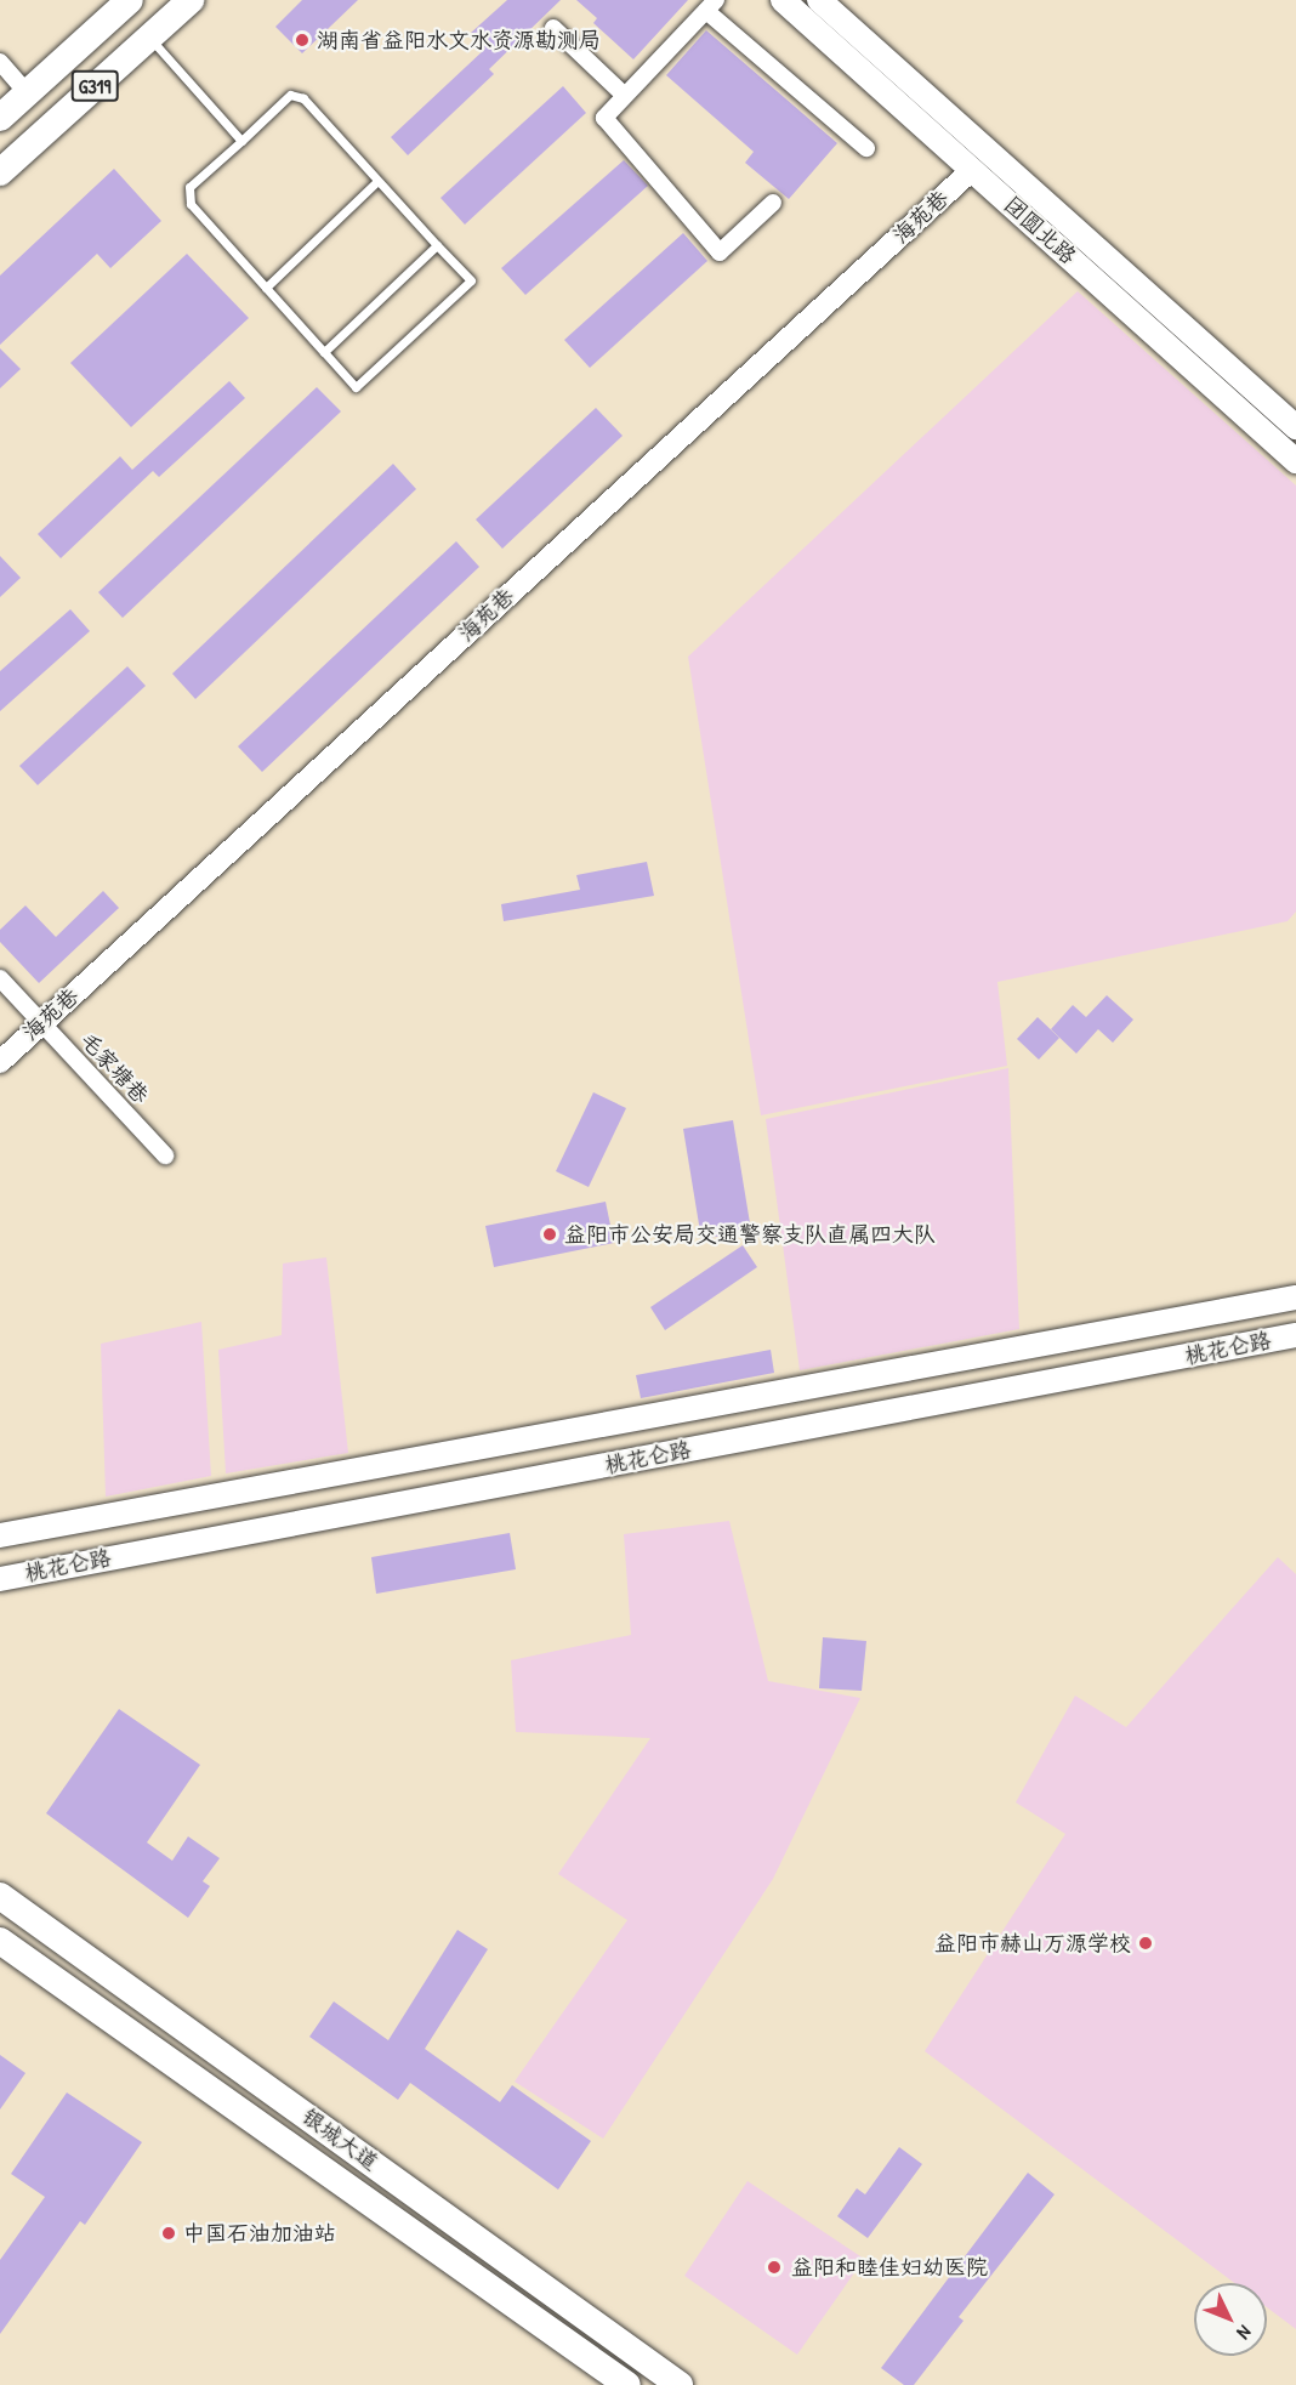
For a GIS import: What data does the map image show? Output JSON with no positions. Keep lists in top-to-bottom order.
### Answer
{
  "streets": {
    "main road": [
      "G319",
      "团圆北路",
      "桃花仑路",
      "银城大道"
    ],
    "street": ["海苑巷", "毛家塘巷"]
  },
  "crossings": [
    ["海苑巷", "团圆北路"],
    ["海苑巷", "毛家塘巷"]
  ],
  "places": [
    "湖南省益阳水文水资源勘测局",
    "益阳市公安局交通警察支队直属四大队",
    "益阳市赫山万源学校",
    "中国石油加油站",
    "益阳和睦佳妇幼医院"
  ],
  "north": "bottom right"
}
